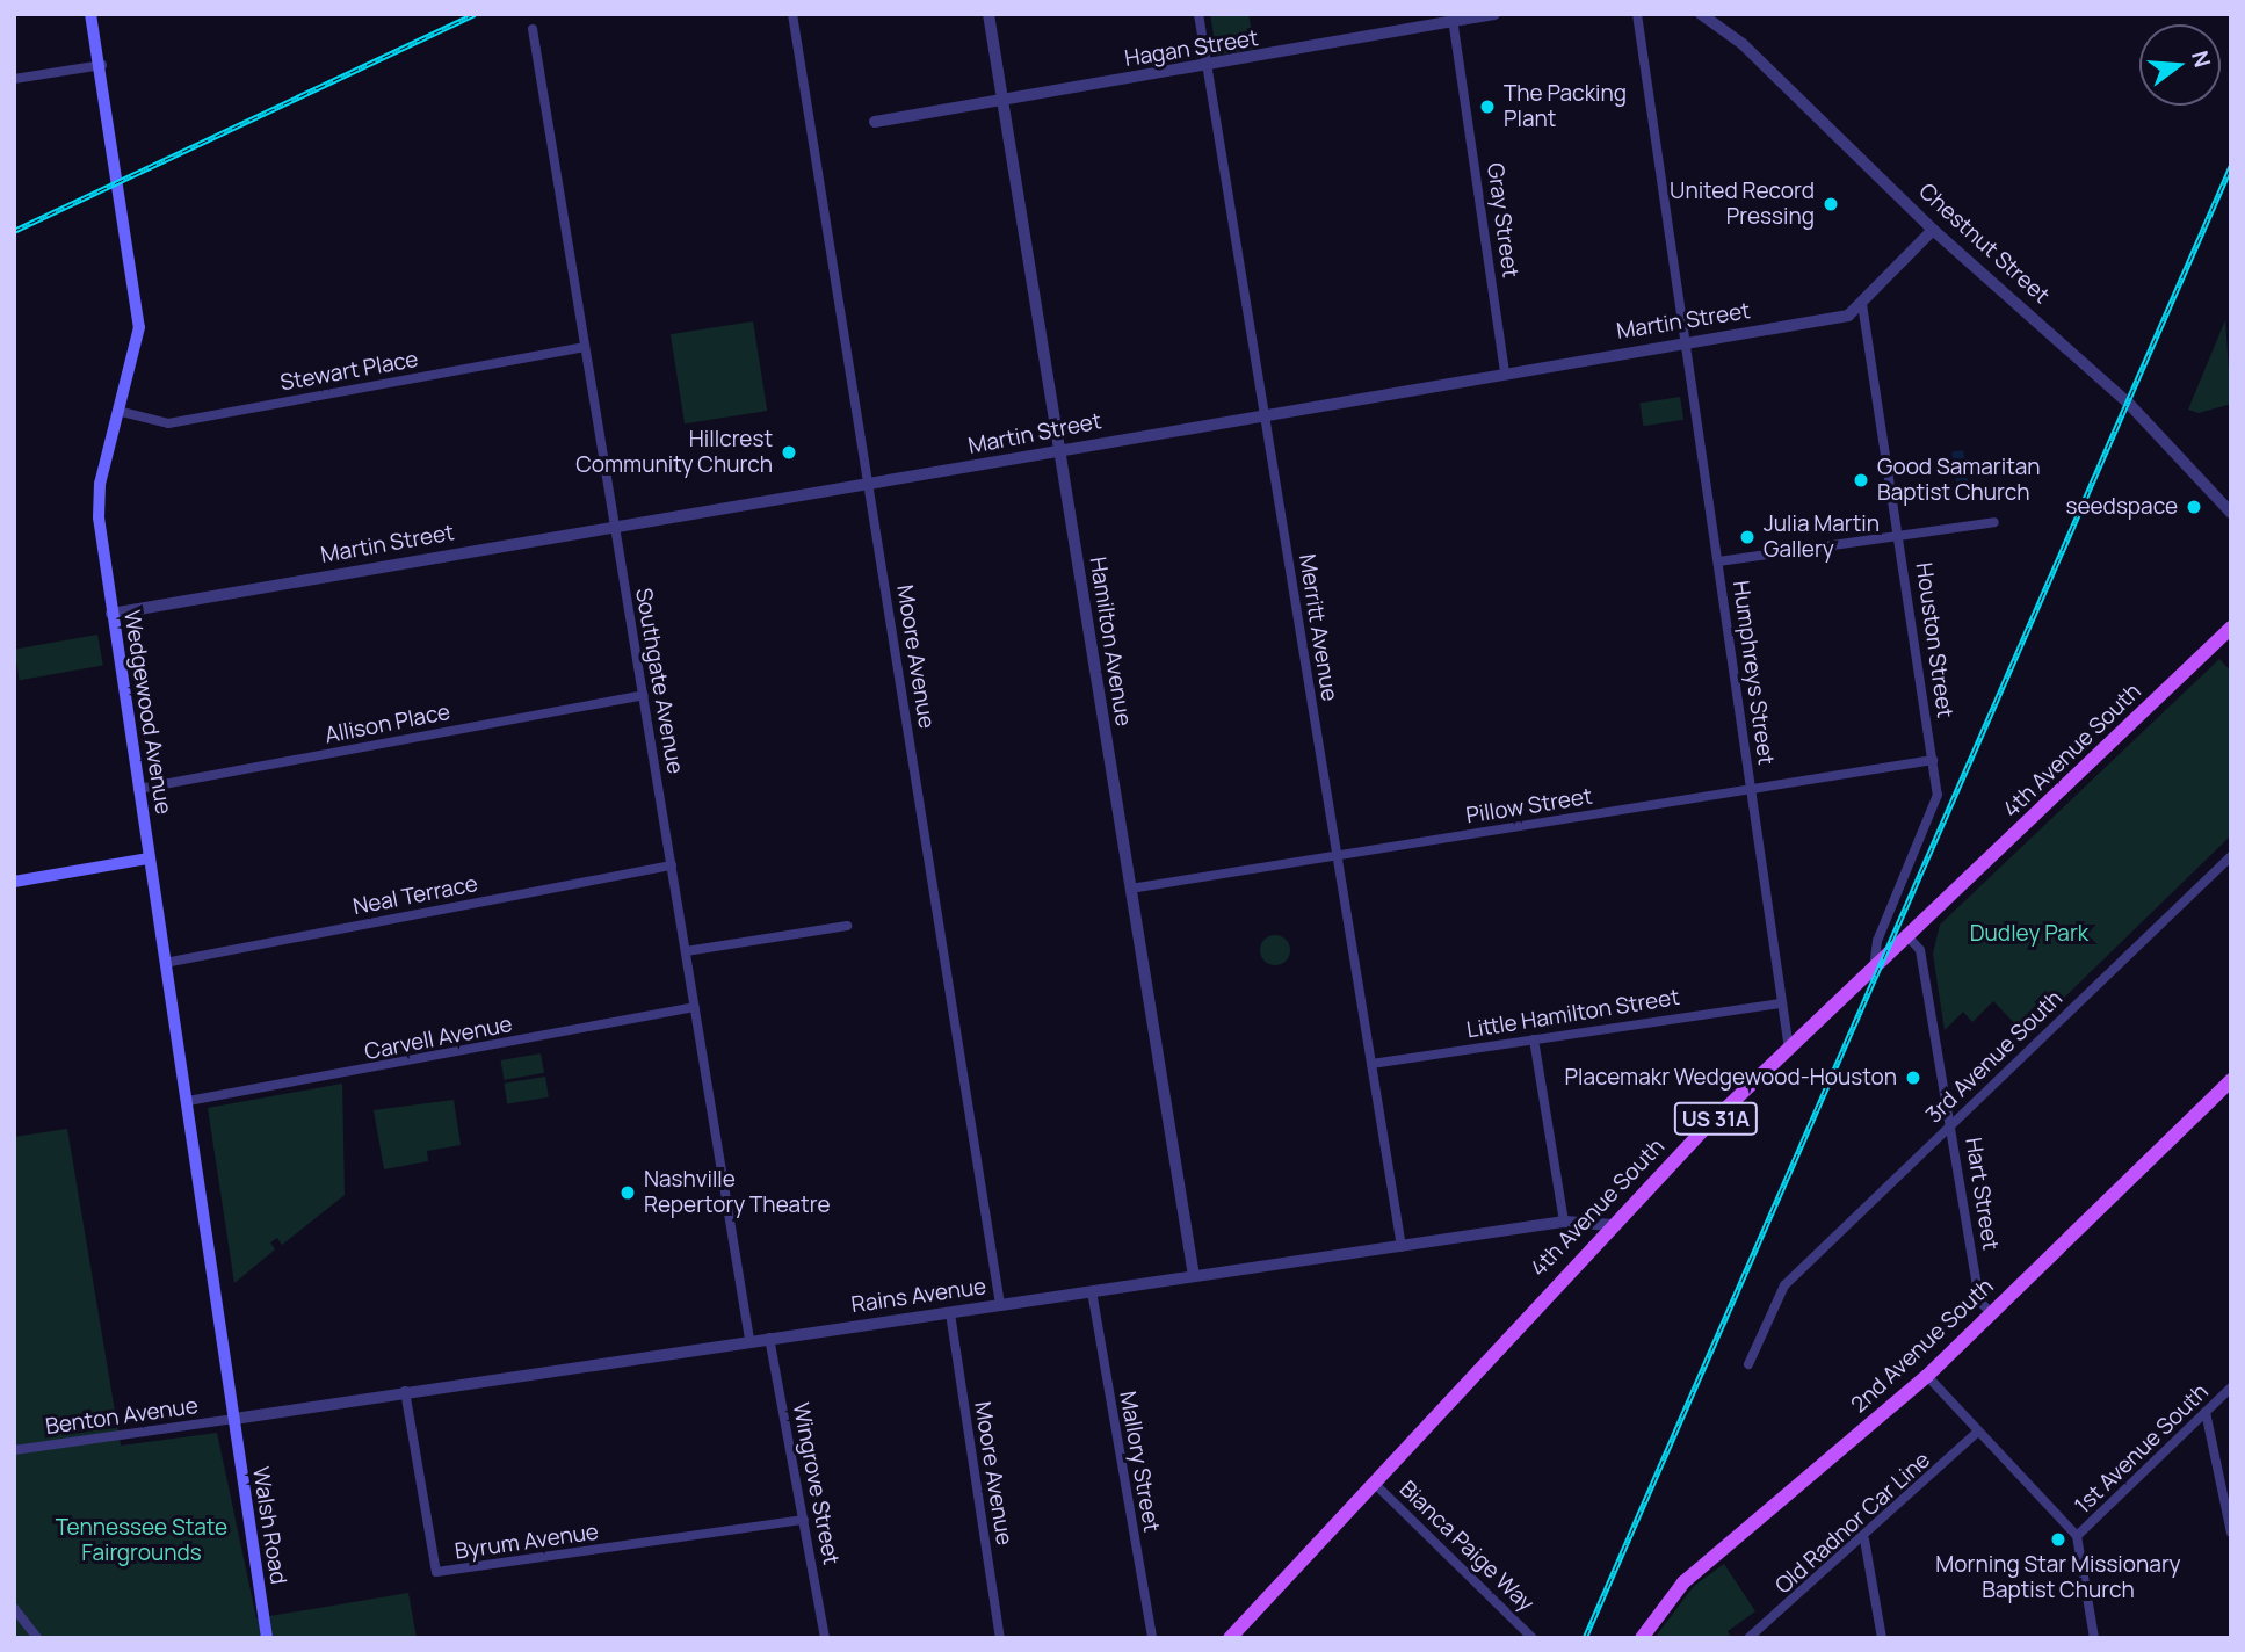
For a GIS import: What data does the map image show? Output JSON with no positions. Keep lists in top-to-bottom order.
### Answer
{
  "streets": {
    "main road": [
      "Wedgewood Avenue",
      "4th Avenue South",
      "US 31A",
      "2nd Avenue South",
      "Walsh Road"
    ],
    "street": [
      "Hagan Street",
      "Gray Street",
      "Chestnut Street",
      "Martin Street",
      "Stewart Place",
      "Merritt Avenue",
      "Houston Street",
      "Hamilton Avenue",
      "Moore Avenue",
      "Humphreys Street",
      "Southgate Avenue",
      "Allison Place",
      "Pillow Street",
      "Neal Terrace",
      "Little Hamilton Street",
      "Carvell Avenue",
      "3rd Avenue South",
      "Hart Street",
      "Rains Avenue",
      "Benton Avenue",
      "1st Avenue South",
      "Mallory Street",
      "Wingrove Street",
      "Old Radnor Car Line",
      "Byrum Avenue",
      "Bianca Paige Way"
    ]
  },
  "crossings": [
    ["Hagan Street", "Gray Street"],
    ["Hagan Street", "Merritt Avenue"],
    ["Hagan Street", "Hamilton Avenue"],
    ["Gray Street", "Martin Street"],
    ["Chestnut Street", "Martin Street"],
    ["Martin Street", "Merritt Avenue"],
    ["Martin Street", "Houston Street"],
    ["Martin Street", "Hamilton Avenue"],
    ["Martin Street", "Moore Avenue"],
    ["Martin Street", "Humphreys Street"],
    ["Martin Street", "Southgate Avenue"],
    ["Martin Street", "Wedgewood Avenue"],
    ["Stewart Place", "Southgate Avenue"],
    ["Stewart Place", "Wedgewood Avenue"],
    ["Merritt Avenue", "Pillow Street"],
    ["Merritt Avenue", "Little Hamilton Street"],
    ["Merritt Avenue", "Rains Avenue"],
    ["Houston Street", "4th Avenue South"],
    ["Houston Street", "Pillow Street"],
    ["Hamilton Avenue", "Pillow Street"],
    ["Hamilton Avenue", "Rains Avenue"],
    ["Moore Avenue", "Rains Avenue"],
    ["Humphreys Street", "4th Avenue South"],
    ["Humphreys Street", "Pillow Street"],
    ["Humphreys Street", "Little Hamilton Street"],
    ["Southgate Avenue", "Allison Place"],
    ["Southgate Avenue", "Neal Terrace"],
    ["Southgate Avenue", "Carvell Avenue"],
    ["Southgate Avenue", "Rains Avenue"],
    ["Wedgewood Avenue", "Allison Place"],
    ["Wedgewood Avenue", "Neal Terrace"],
    ["Wedgewood Avenue", "Carvell Avenue"],
    ["Wedgewood Avenue", "Rains Avenue"],
    ["Wedgewood Avenue", "Benton Avenue"],
    ["Wedgewood Avenue", "Walsh Road"],
    ["4th Avenue South", "Hart Street"],
    ["4th Avenue South", "Rains Avenue"],
    ["4th Avenue South", "Bianca Paige Way"],
    ["3rd Avenue South", "Hart Street"],
    ["Hart Street", "2nd Avenue South"],
    ["Rains Avenue", "Benton Avenue"],
    ["Rains Avenue", "Mallory Street"],
    ["Rains Avenue", "Wingrove Street"],
    ["Rains Avenue", "Walsh Road"],
    ["Rains Avenue", "Byrum Avenue"],
    ["Benton Avenue", "Walsh Road"],
    ["Wingrove Street", "Byrum Avenue"]
  ],
  "parks": ["Dudley Park", "Tennessee State Fairgrounds"],
  "places": [
    "The Packing Plant",
    "United Record Pressing",
    "Hillcrest Community Church",
    "Good Samaritan Baptist Church",
    "seedspace",
    "Julia Martin Gallery",
    "Placemakr Wedgewood-Houston",
    "Nashville Repertory Theatre",
    "Morning Star Missionary Baptist Church"
  ],
  "north": "right"
}
